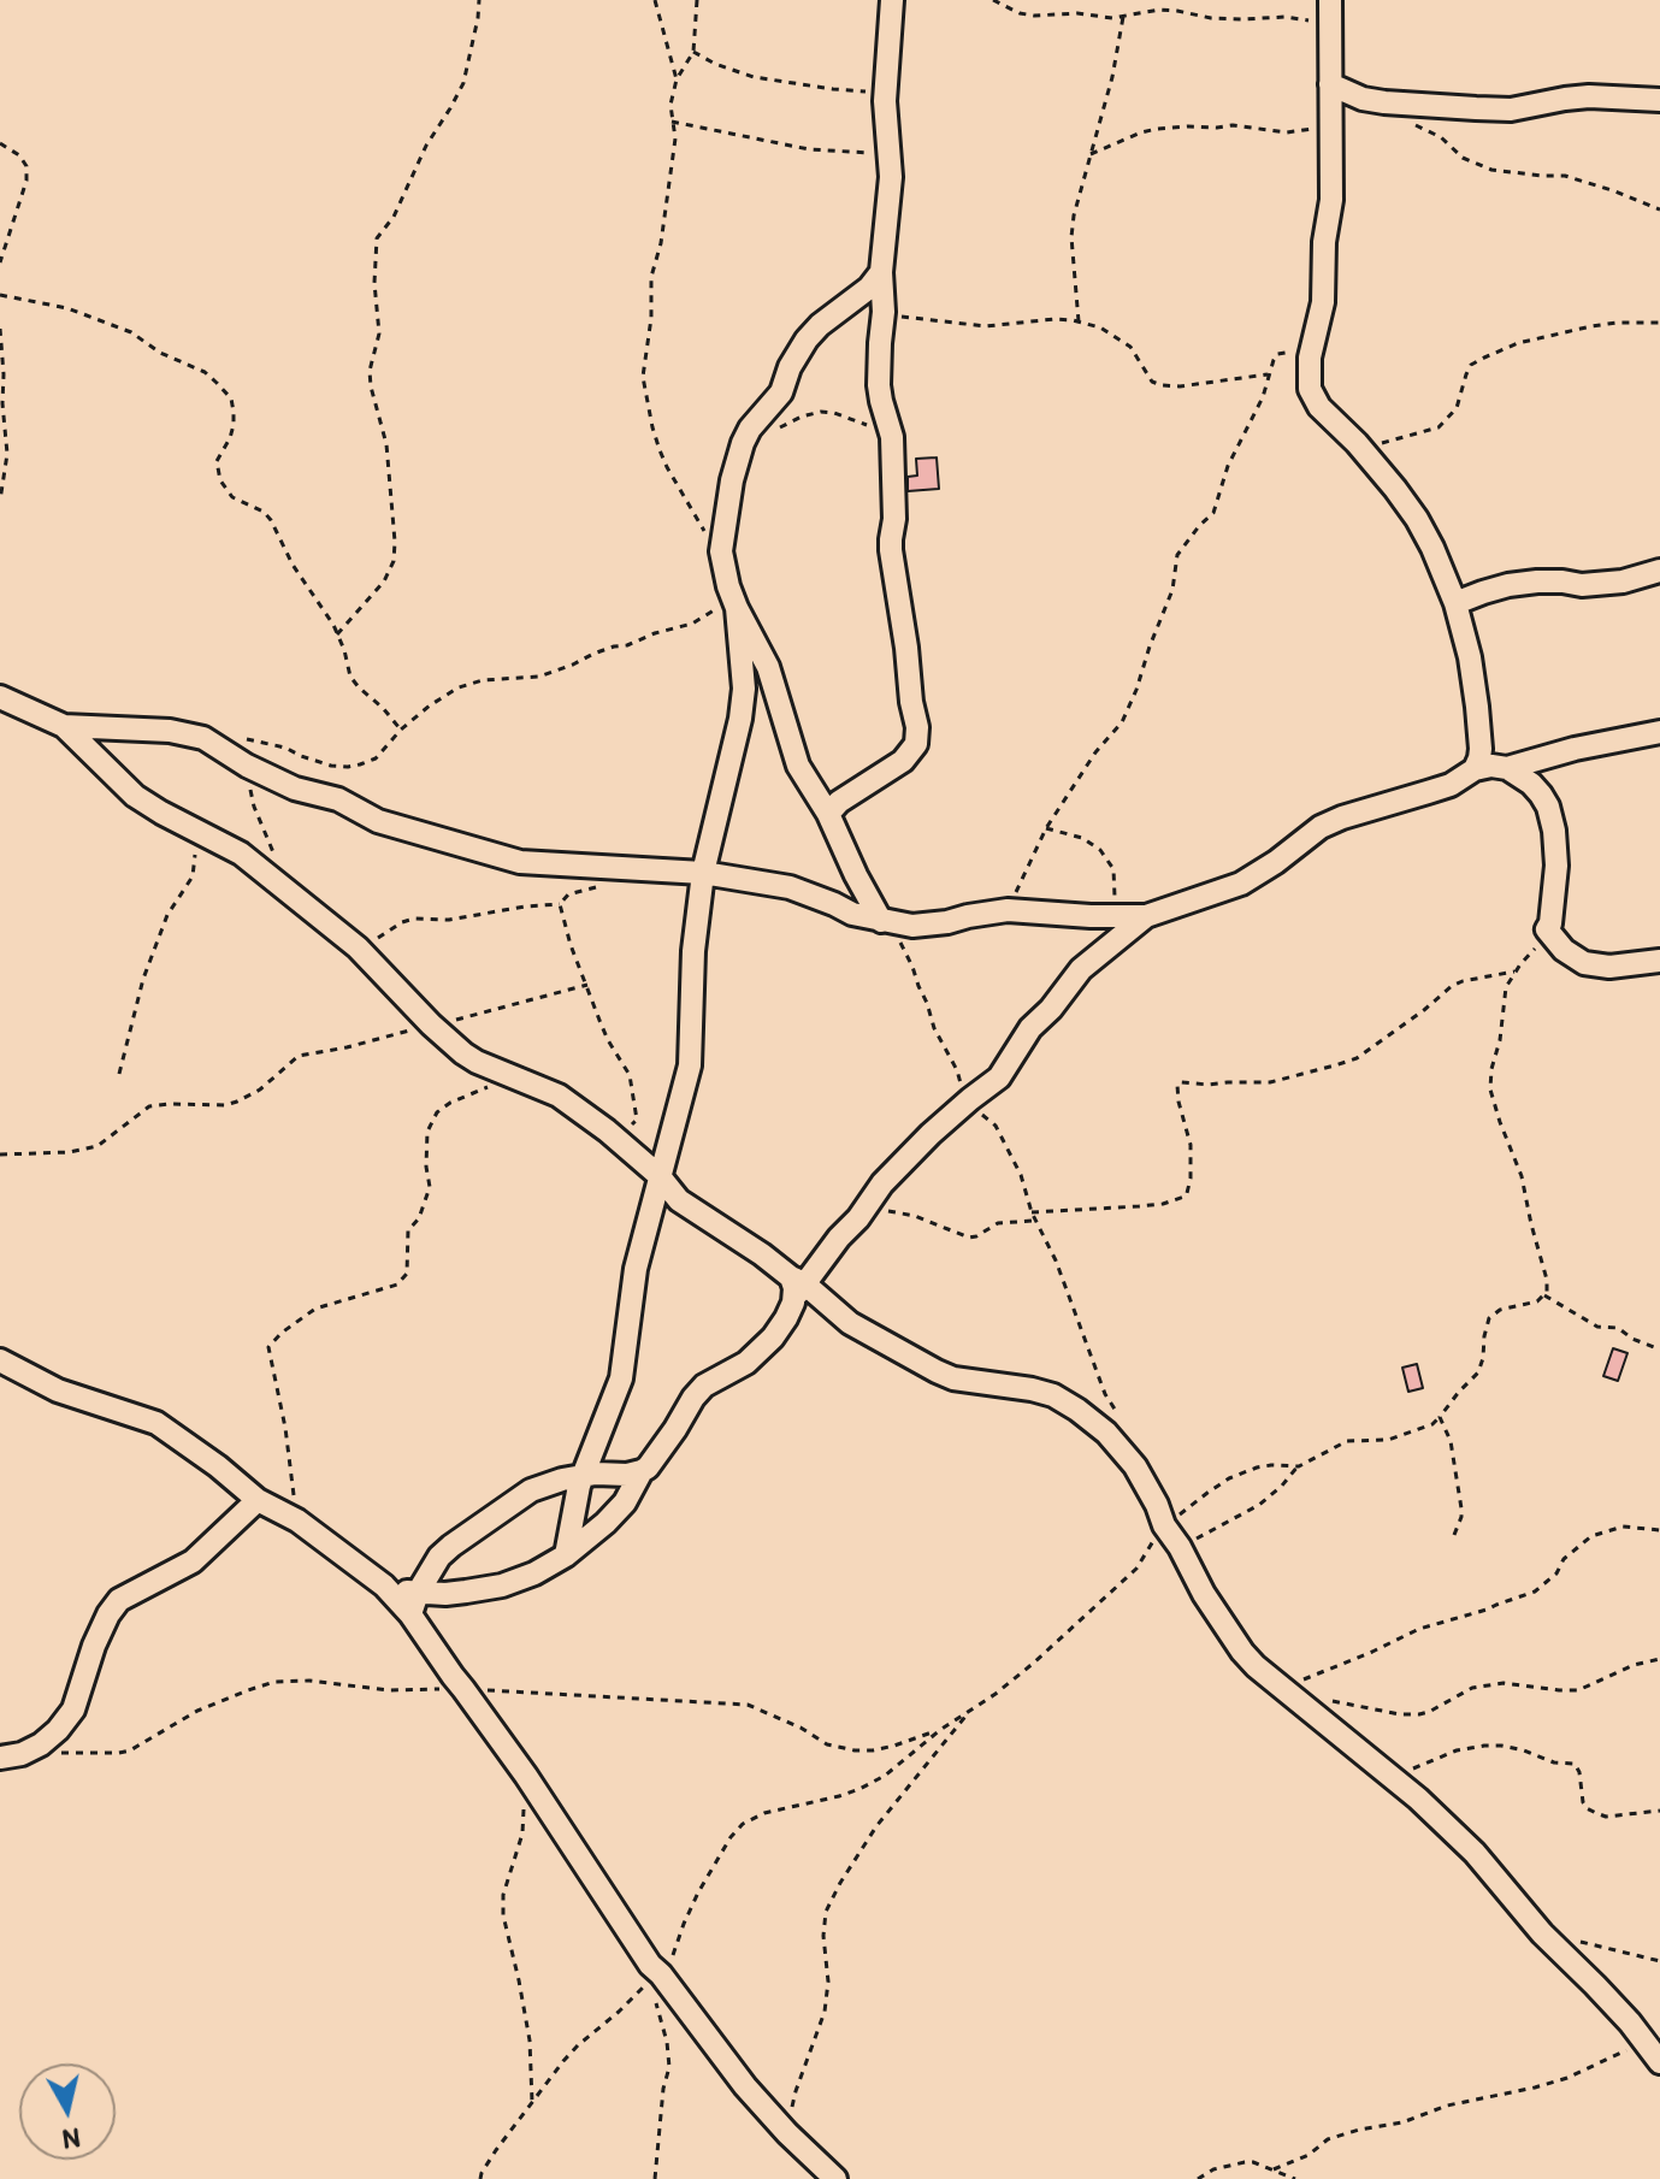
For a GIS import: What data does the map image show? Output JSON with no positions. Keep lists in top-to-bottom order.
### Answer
{
  "north": "bottom"
}
